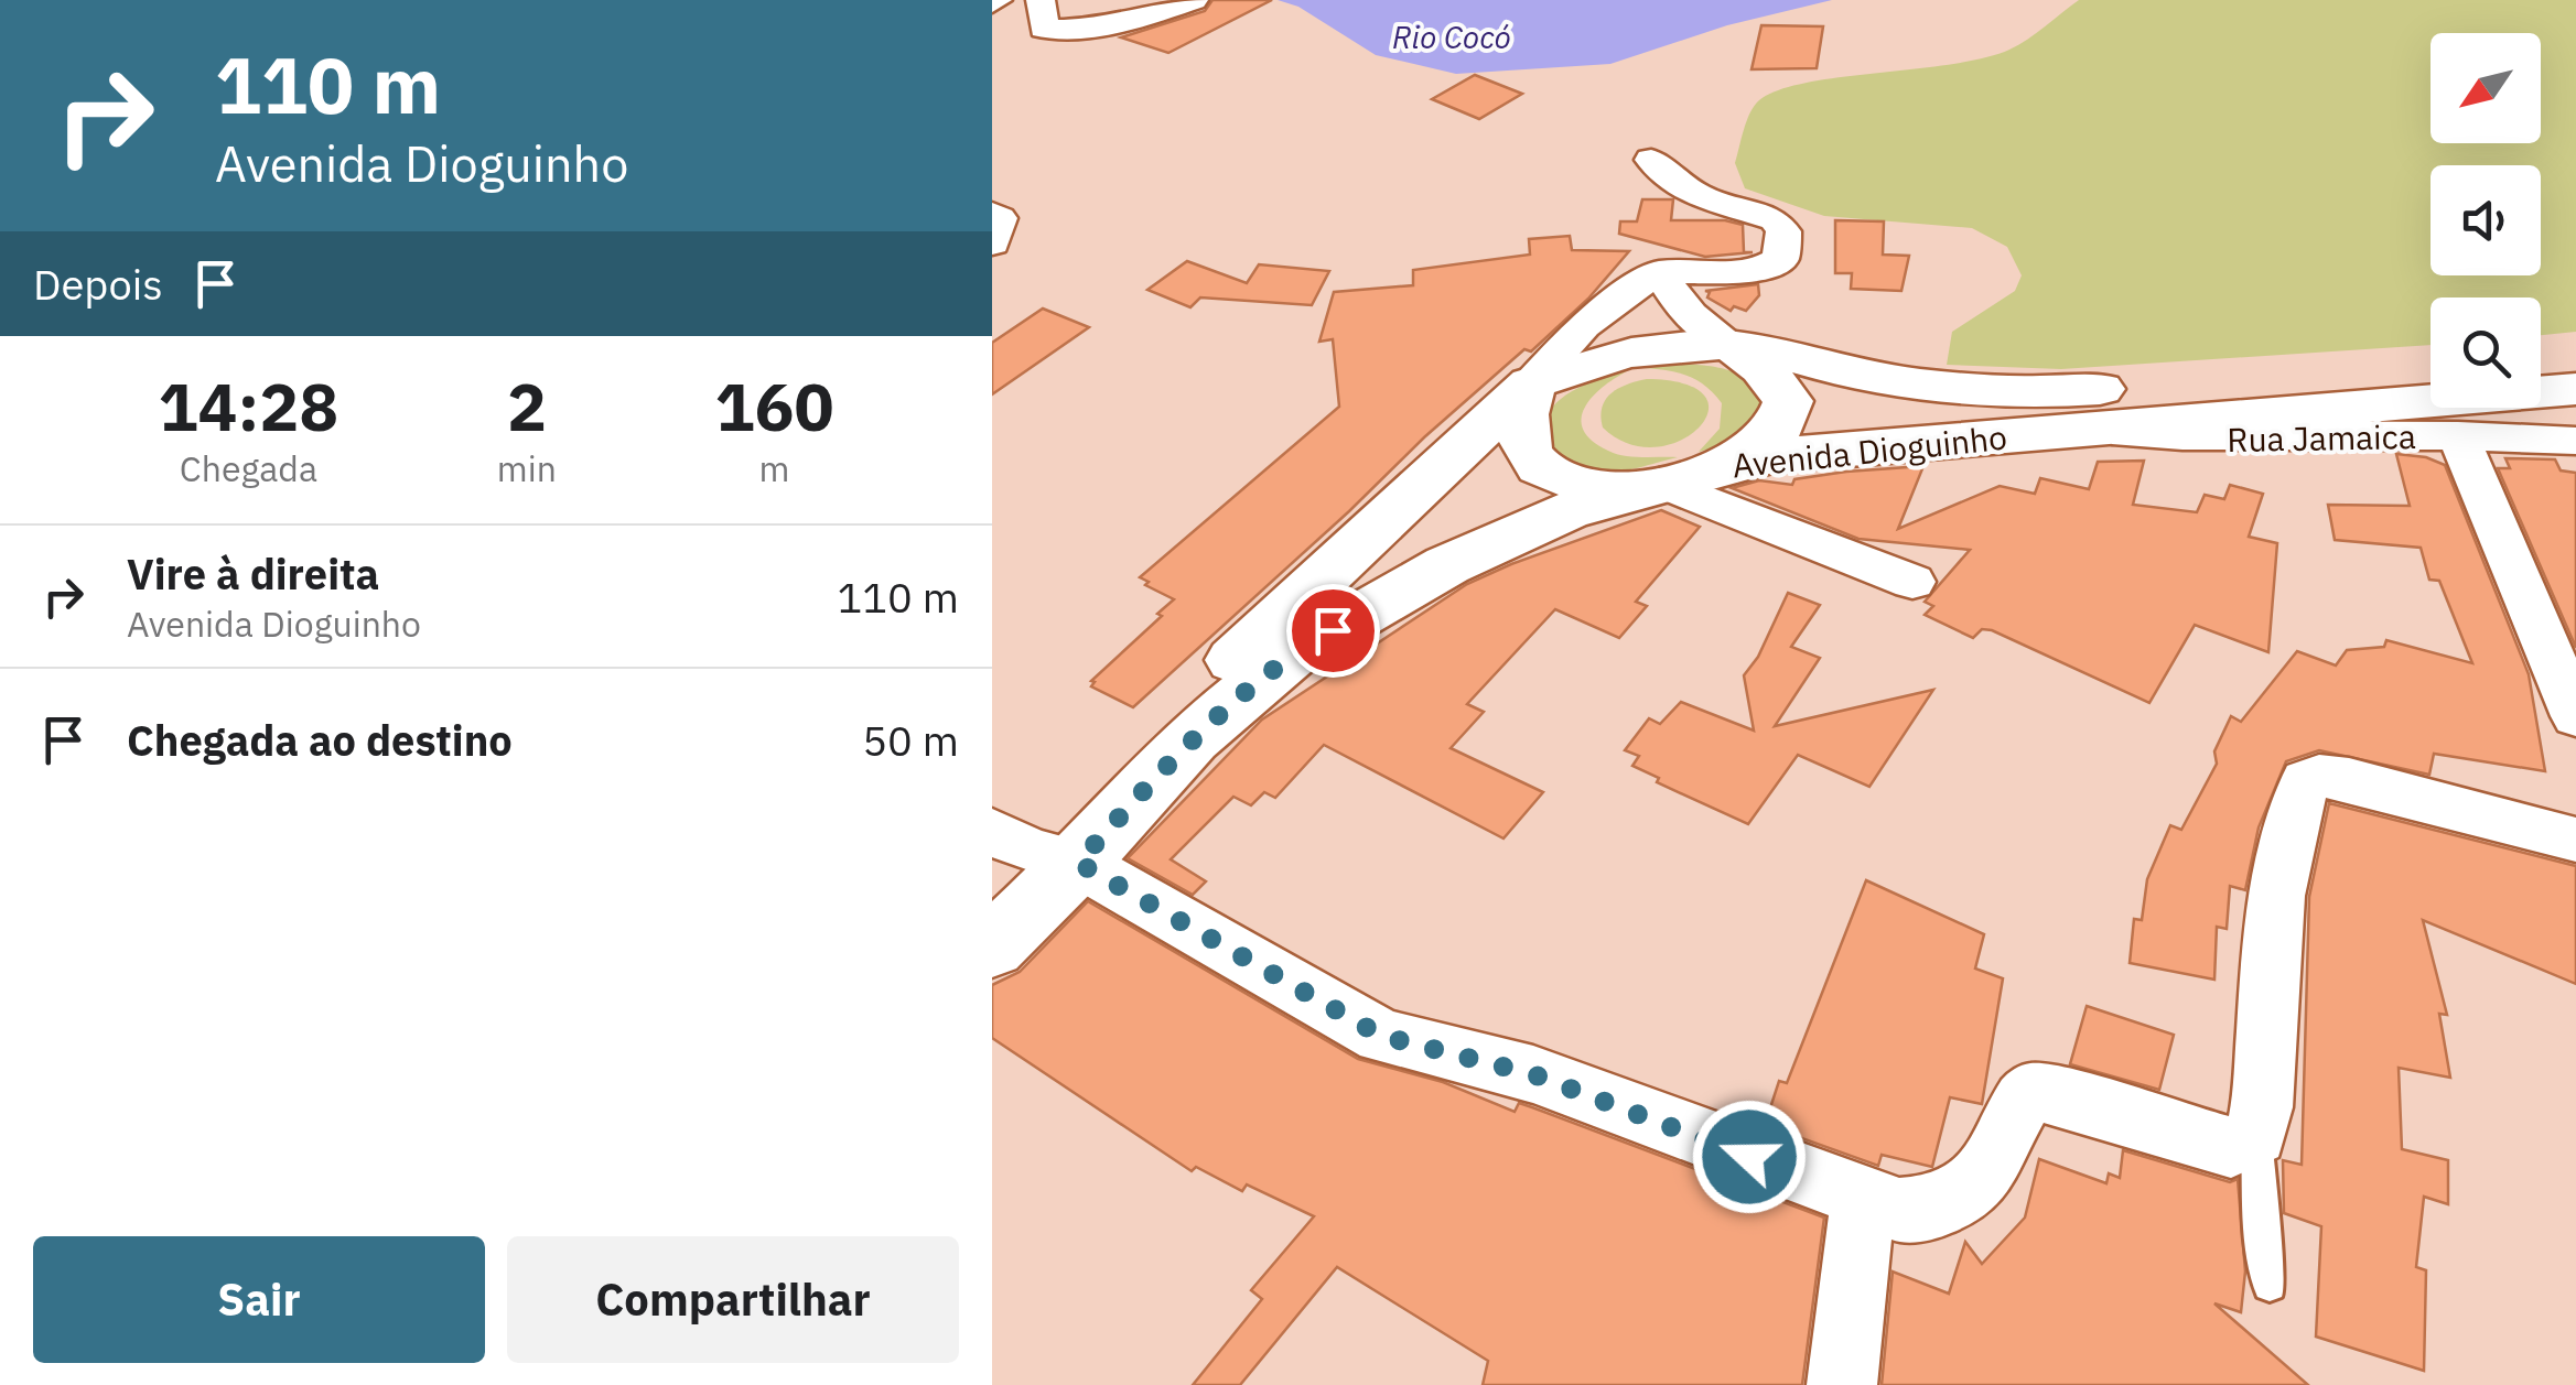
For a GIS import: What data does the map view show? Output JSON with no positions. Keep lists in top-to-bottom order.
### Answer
{
  "streets": {
    "main road": ["Avenida Dioguinho"],
    "street": ["Rua Jamaica"]
  },
  "crossings": [
    ["Rua Jamaica", "Avenida Dioguinho"]
  ],
  "water": ["Rio Cocó"],
  "north": "bottom left",
  "page": {
    "turn": ["110 m", "Avenida Dioguinho"],
    "then": "Depois",
    "eta": [
      "14:28",
      "Chegada",
      "2",
      "min",
      "160",
      "m"
    ],
    "list": [
      {
        "name": "Vire à direita",
        "note": "Avenida Dioguinho",
        "value": "110 m"
      },
      {
        "name": "Chegada ao destino",
        "value": "50 m"
      }
    ],
    "buttons": ["Sair", "Compartilhar"]
  }
}
